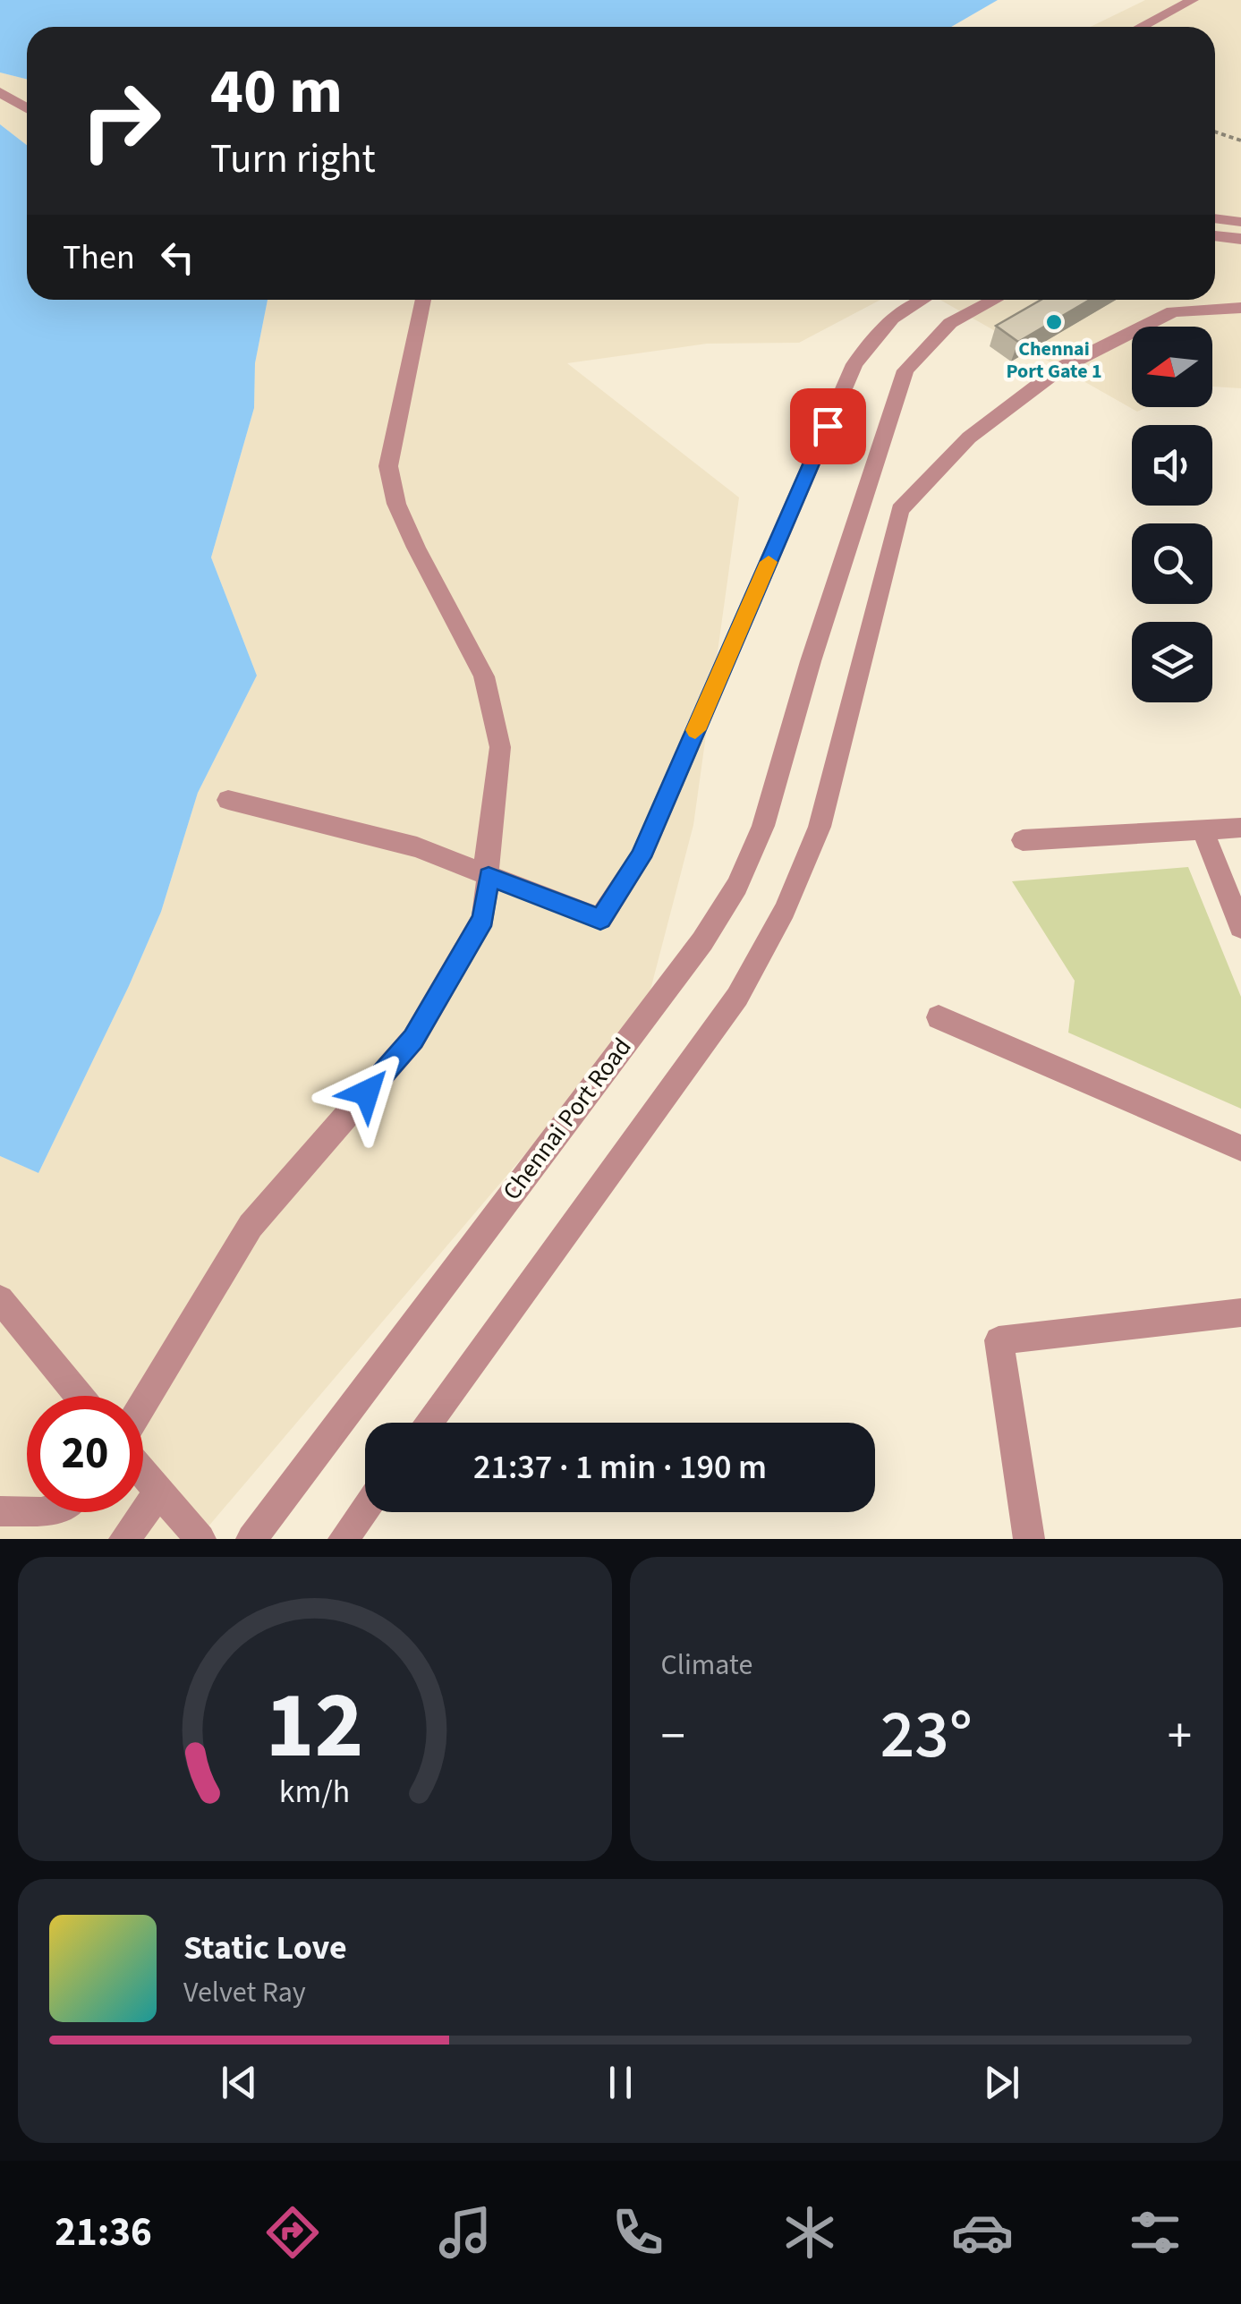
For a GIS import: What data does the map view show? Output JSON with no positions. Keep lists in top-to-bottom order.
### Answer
{
  "streets": {
    "street": ["Chennai Port Road"]
  },
  "places": ["Chennai Port Gate 1"],
  "north": "left",
  "page": {
    "turn": ["40 m", "Turn right"],
    "then": "Then",
    "limit": "20",
    "trip": "21:37 · 1 min · 190 m",
    "tile": "Climate",
    "heat": ["−", "23°", "+"],
    "song": ["Static Love", "Velvet Ray"],
    "tabs": "21:36",
    "gauge": ["12", "km/h"]
  }
}
